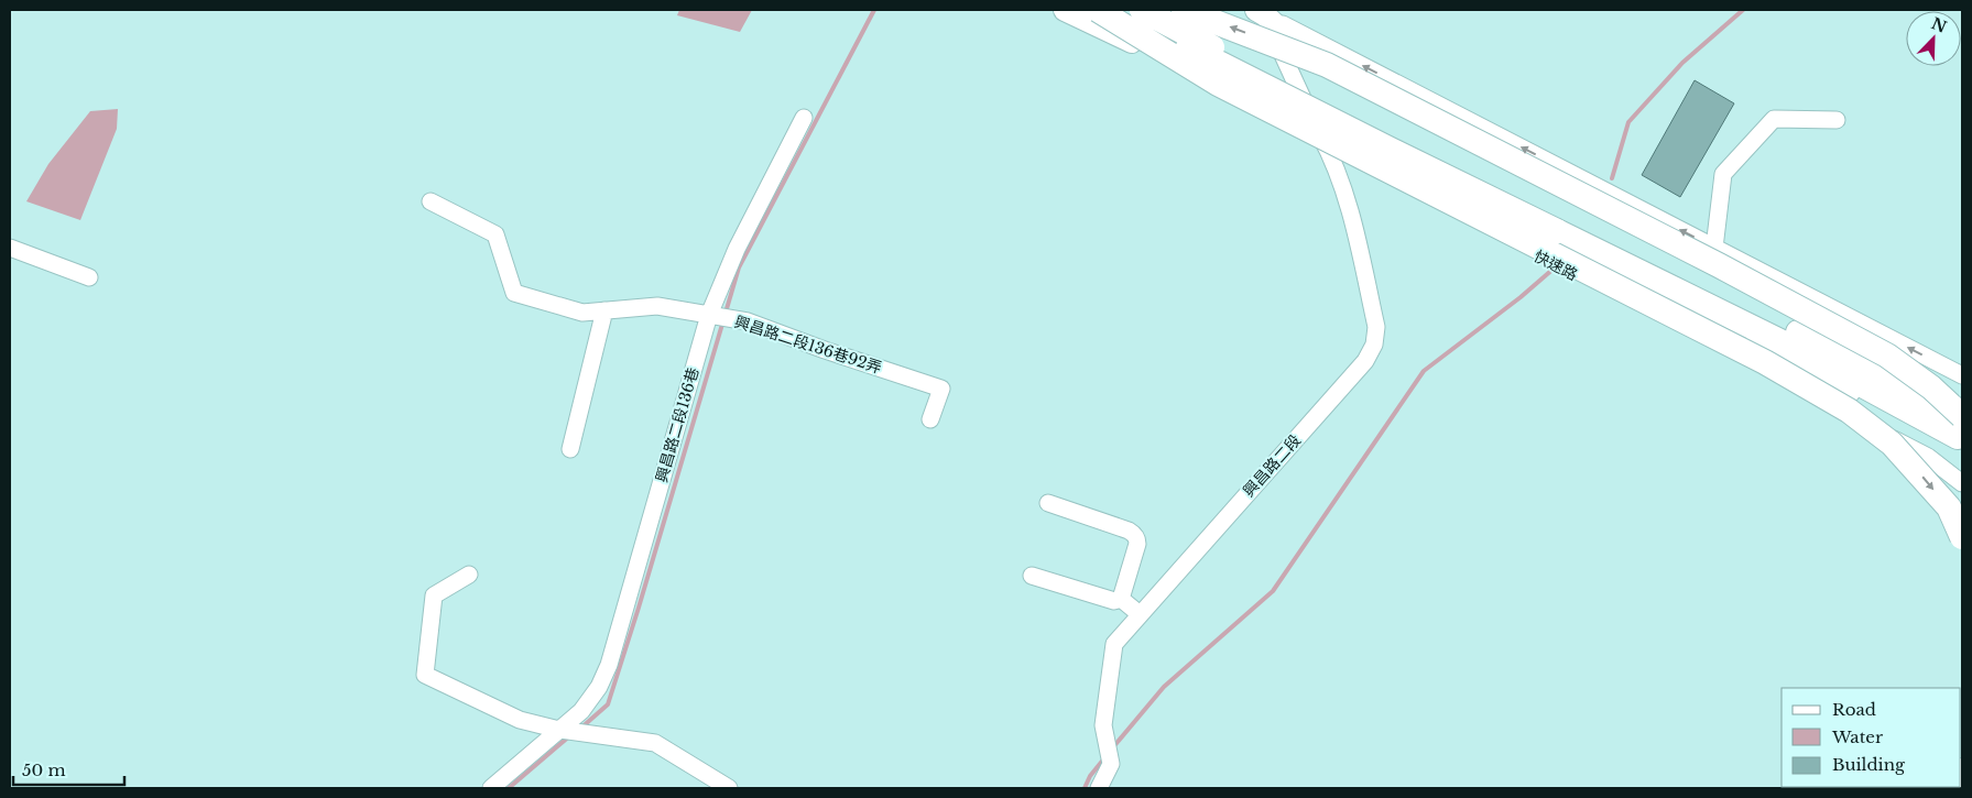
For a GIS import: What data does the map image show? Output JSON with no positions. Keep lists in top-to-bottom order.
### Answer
{
  "streets": {
    "main road": ["快速路"],
    "street": ["興昌路二段136巷92弄", "興昌路二段136巷", "興昌路二段"]
  },
  "crossings": [
    ["快速路", "興昌路二段"],
    ["興昌路二段136巷92弄", "興昌路二段136巷"]
  ],
  "legend": ["Road", "Water", "Building"],
  "scale_bar": "50 m",
  "north": "top right"
}
